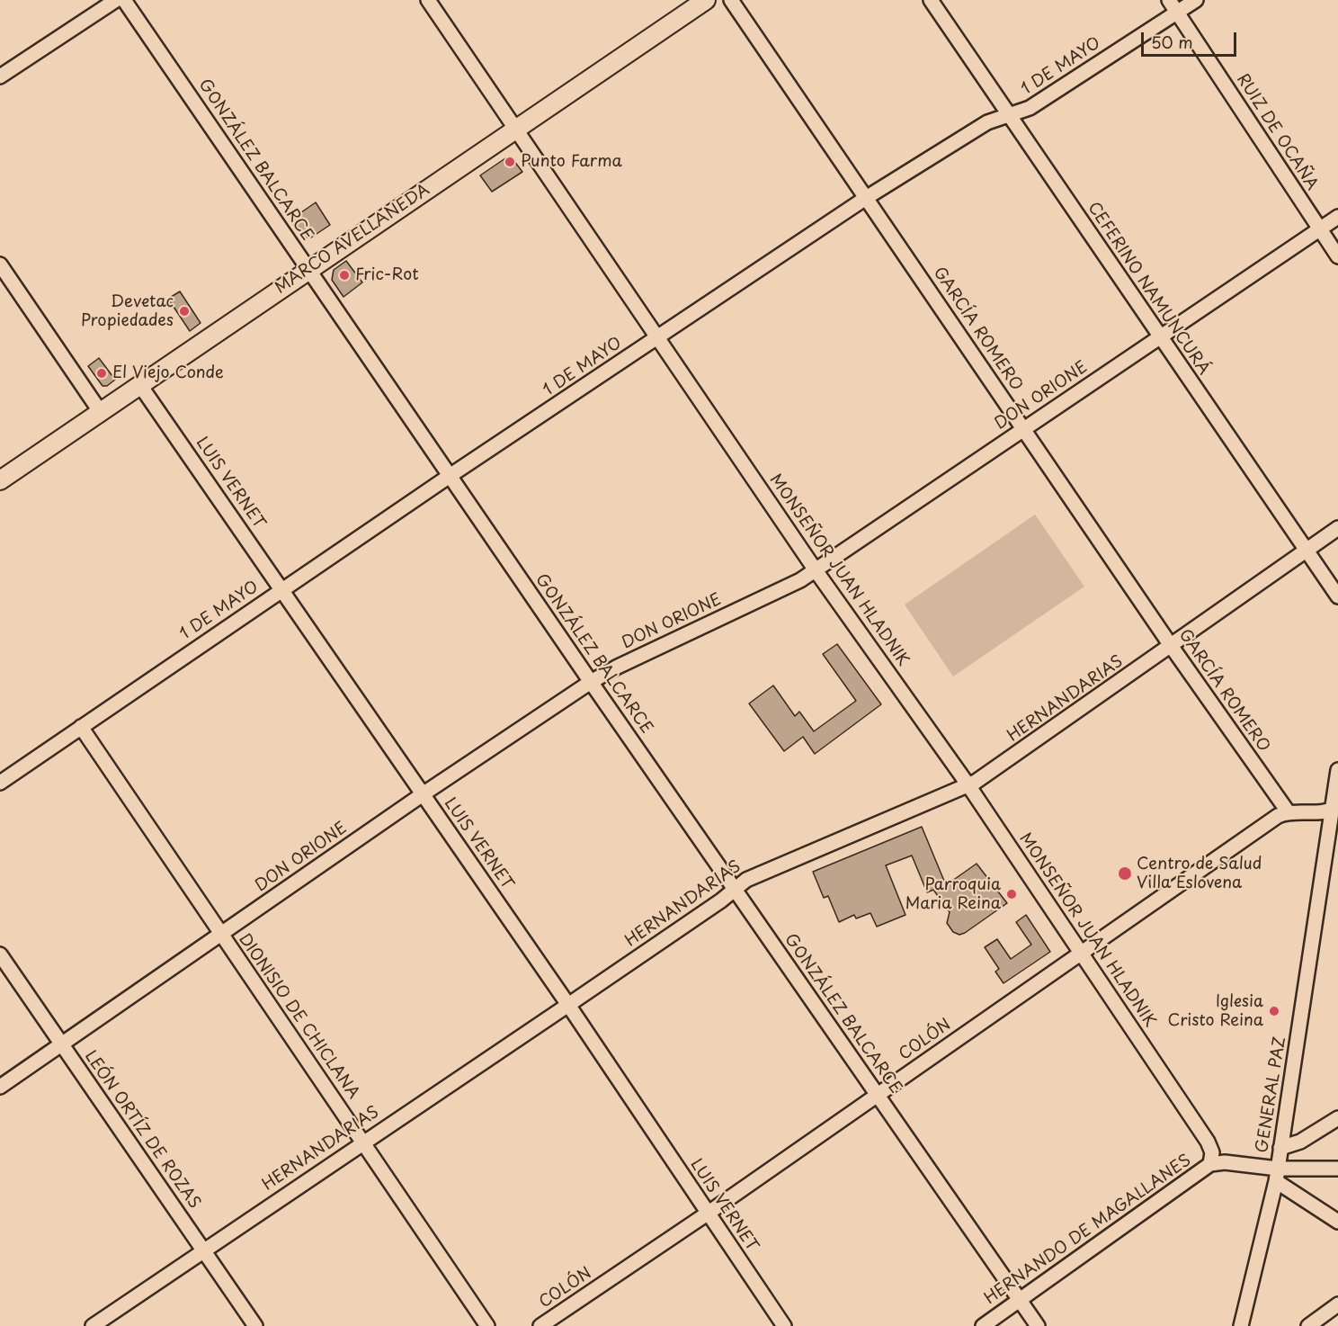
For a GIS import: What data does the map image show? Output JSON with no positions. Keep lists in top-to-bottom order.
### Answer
{
  "streets": {
    "street": [
      "1 DE MAYO",
      "RUIZ DE OCAÑA",
      "GONZÁLEZ BALCARCE",
      "MARCO AVELLANEDA",
      "CEFERINO NAMUNCURÁ",
      "GARCÍA ROMERO",
      "DON ORIONE",
      "LUIS VERNET",
      "MONSEÑOR JUAN HLADNIK",
      "HERNANDARIAS",
      "DIONISIO DE CHICLANA",
      "COLÓN",
      "GENERAL PAZ",
      "LEÓN ORTÍZ DE ROZAS",
      "HERNANDO DE MAGALLANES"
    ]
  },
  "crossings": [
    ["1 DE MAYO", "RUIZ DE OCAÑA"],
    ["1 DE MAYO", "GONZÁLEZ BALCARCE"],
    ["1 DE MAYO", "CEFERINO NAMUNCURÁ"],
    ["1 DE MAYO", "GARCÍA ROMERO"],
    ["1 DE MAYO", "LUIS VERNET"],
    ["1 DE MAYO", "MONSEÑOR JUAN HLADNIK"],
    ["1 DE MAYO", "DIONISIO DE CHICLANA"],
    ["RUIZ DE OCAÑA", "DON ORIONE"],
    ["GONZÁLEZ BALCARCE", "MARCO AVELLANEDA"],
    ["GONZÁLEZ BALCARCE", "DON ORIONE"],
    ["GONZÁLEZ BALCARCE", "HERNANDARIAS"],
    ["GONZÁLEZ BALCARCE", "COLÓN"],
    ["GONZÁLEZ BALCARCE", "HERNANDO DE MAGALLANES"],
    ["MARCO AVELLANEDA", "LUIS VERNET"],
    ["MARCO AVELLANEDA", "MONSEÑOR JUAN HLADNIK"],
    ["CEFERINO NAMUNCURÁ", "DON ORIONE"],
    ["CEFERINO NAMUNCURÁ", "HERNANDARIAS"],
    ["GARCÍA ROMERO", "DON ORIONE"],
    ["GARCÍA ROMERO", "HERNANDARIAS"],
    ["GARCÍA ROMERO", "COLÓN"],
    ["DON ORIONE", "LUIS VERNET"],
    ["DON ORIONE", "MONSEÑOR JUAN HLADNIK"],
    ["DON ORIONE", "DIONISIO DE CHICLANA"],
    ["DON ORIONE", "LEÓN ORTÍZ DE ROZAS"],
    ["LUIS VERNET", "HERNANDARIAS"],
    ["LUIS VERNET", "COLÓN"],
    ["MONSEÑOR JUAN HLADNIK", "HERNANDARIAS"],
    ["MONSEÑOR JUAN HLADNIK", "COLÓN"],
    ["MONSEÑOR JUAN HLADNIK", "HERNANDO DE MAGALLANES"],
    ["HERNANDARIAS", "DIONISIO DE CHICLANA"],
    ["HERNANDARIAS", "LEÓN ORTÍZ DE ROZAS"],
    ["COLÓN", "GENERAL PAZ"],
    ["GENERAL PAZ", "HERNANDO DE MAGALLANES"]
  ],
  "places": [
    "Punto Farma",
    "Fric-Rot",
    "Devetac Propiedades",
    "El Viejo Conde",
    "Centro de Salud Villa Eslovena",
    "Parroquia Maria Reina",
    "Iglesia Cristo Reina"
  ],
  "scale_bar": "50 m"
}
